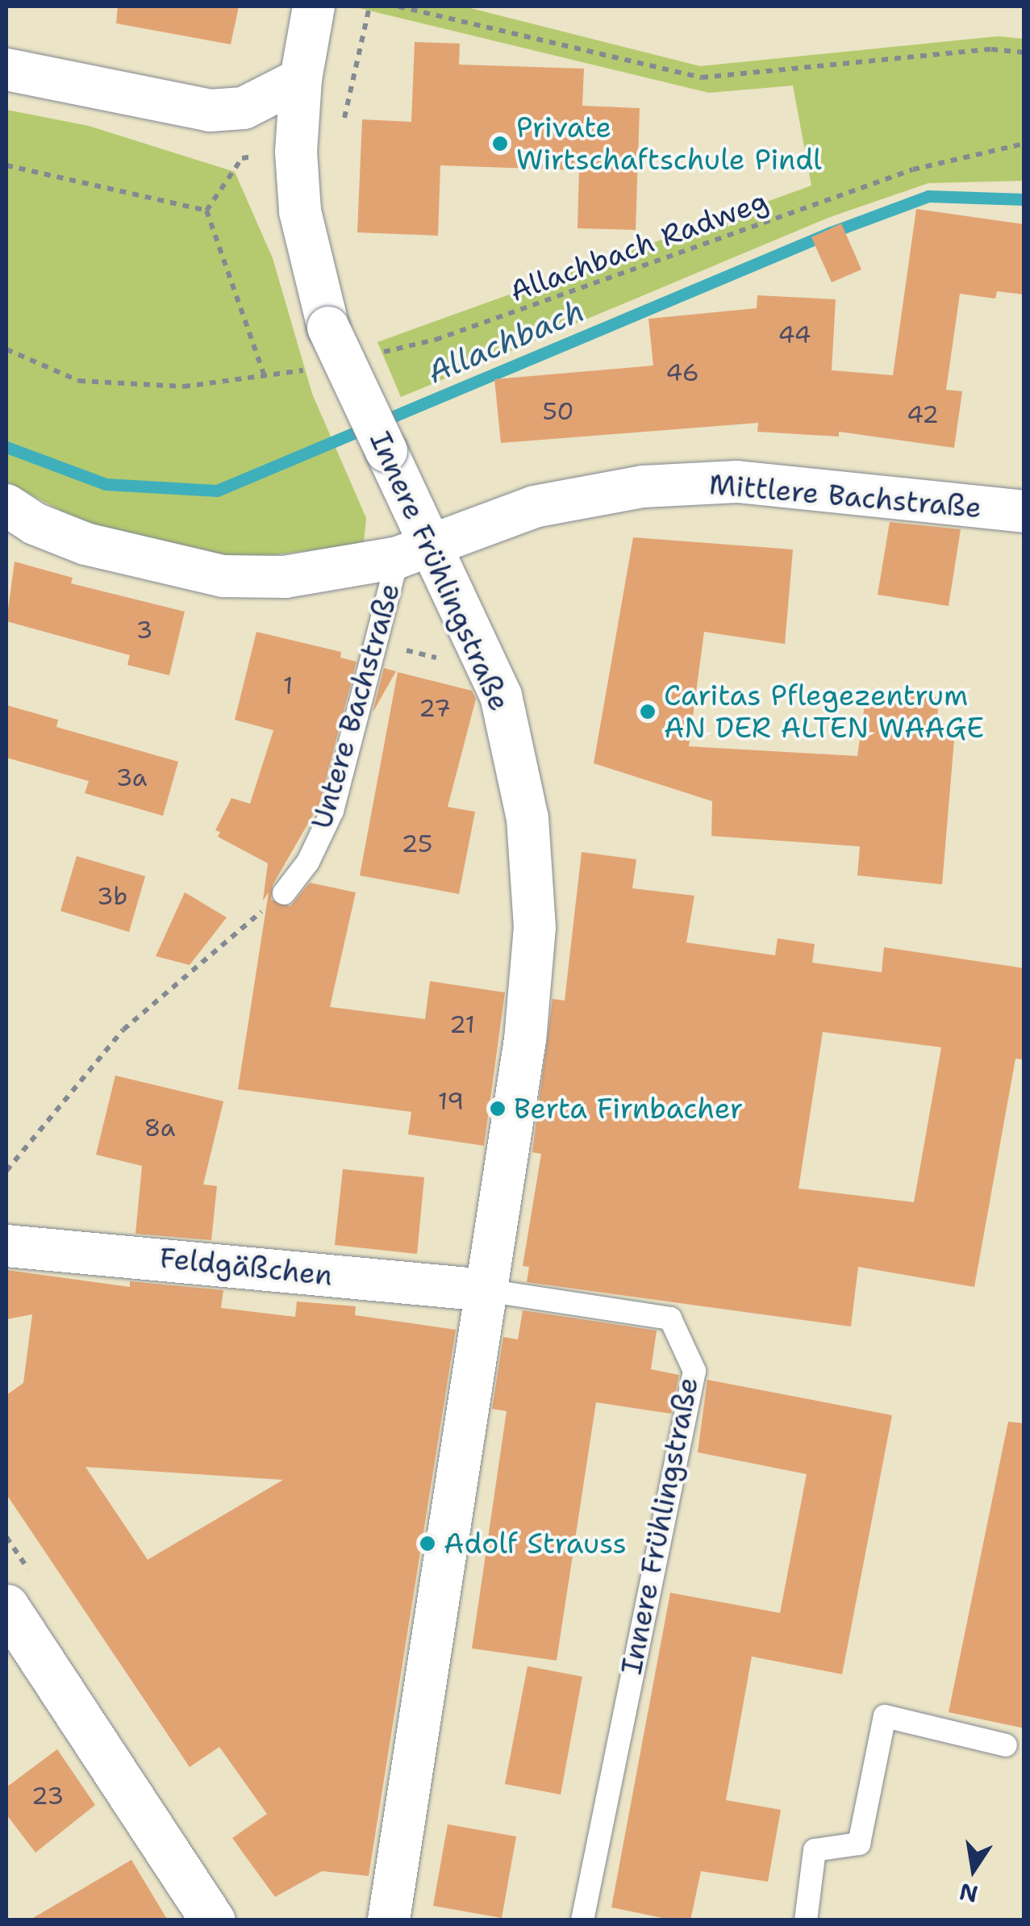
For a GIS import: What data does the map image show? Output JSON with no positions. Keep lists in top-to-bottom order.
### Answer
{
  "streets": {
    "street": [
      "Mittlere Bachstraße",
      "Innere Frühlingstraße",
      "Untere Bachstraße",
      "Feldgäßchen"
    ],
    "path": ["Allachbach Radweg"]
  },
  "crossings": [
    ["Mittlere Bachstraße", "Innere Frühlingstraße"],
    ["Mittlere Bachstraße", "Untere Bachstraße"],
    ["Innere Frühlingstraße", "Untere Bachstraße"],
    ["Innere Frühlingstraße", "Feldgäßchen"]
  ],
  "water": ["Allachbach"],
  "places": [
    "Private Wirtschaftschule Pindl",
    "Caritas Pflegezentrum AN DER ALTEN WAAGE",
    "Berta Firnbacher",
    "Adolf Strauss"
  ],
  "house_numbers": [
    "44",
    "46",
    "50",
    "42",
    "3",
    "1",
    "27",
    "3a",
    "25",
    "3b",
    "21",
    "19",
    "8a",
    "23"
  ],
  "north": "bottom"
}
